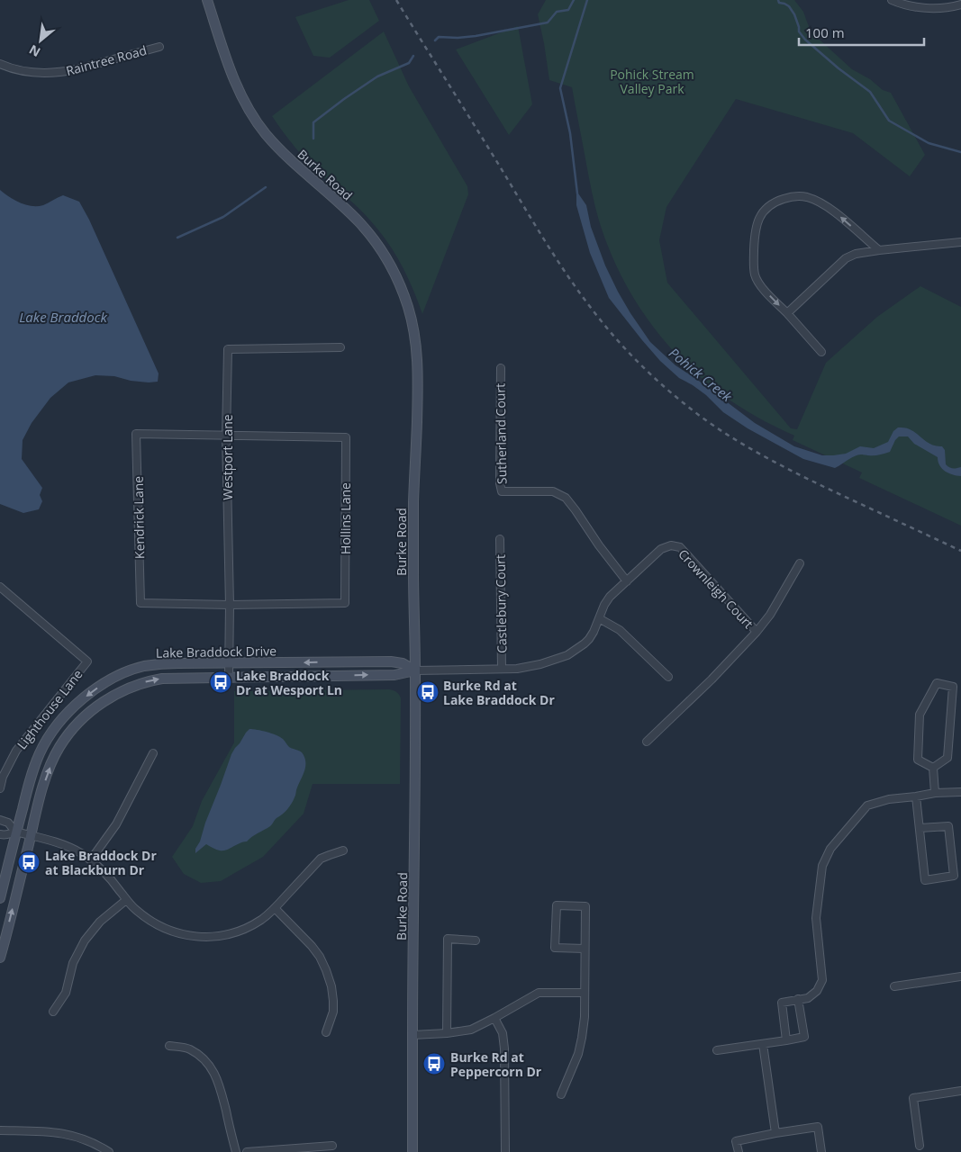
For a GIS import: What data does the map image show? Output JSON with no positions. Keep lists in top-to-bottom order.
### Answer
{
  "streets": {
    "main road": ["Burke Road", "Lake Braddock Drive"],
    "street": [
      "Raintree Road",
      "Sutherland Court",
      "Westport Lane",
      "Kendrick Lane",
      "Hollins Lane",
      "Crownleigh Court",
      "Castlebury Court",
      "Lighthouse Lane"
    ]
  },
  "crossings": [
    ["Burke Road", "Lake Braddock Drive"],
    ["Sutherland Court", "Crownleigh Court"],
    ["Westport Lane", "Kendrick Lane"],
    ["Westport Lane", "Hollins Lane"],
    ["Westport Lane", "Lake Braddock Drive"],
    ["Kendrick Lane", "Hollins Lane"],
    ["Crownleigh Court", "Lake Braddock Drive"],
    ["Castlebury Court", "Lake Braddock Drive"]
  ],
  "water": ["Lake Braddock", "Pohick Creek"],
  "parks": ["Pohick Stream Valley Park"],
  "places": {
    "bus stop": [
      "Lake Braddock Dr at Wesport Ln",
      "Burke Rd at Lake Braddock Dr",
      "Lake Braddock Dr at Blackburn Dr",
      "Burke Rd at Peppercorn Dr"
    ]
  },
  "scale_bar": "100 m",
  "north": "bottom left"
}
